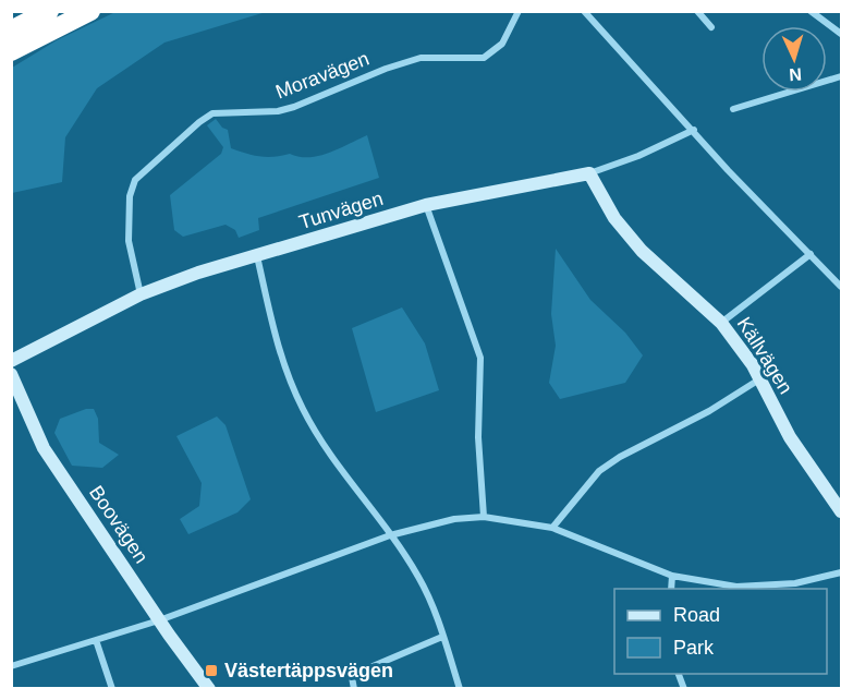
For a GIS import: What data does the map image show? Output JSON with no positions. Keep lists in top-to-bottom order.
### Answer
{
  "streets": {
    "street": [
      "Moravägen",
      "Tunvägen",
      "Källvägen",
      "Boovägen"
    ]
  },
  "crossings": [
    ["Moravägen", "Tunvägen"],
    ["Tunvägen", "Källvägen"]
  ],
  "places": {
    "transit": ["Västertäppsvägen"]
  },
  "legend": ["Road", "Park"],
  "north": "bottom"
}
